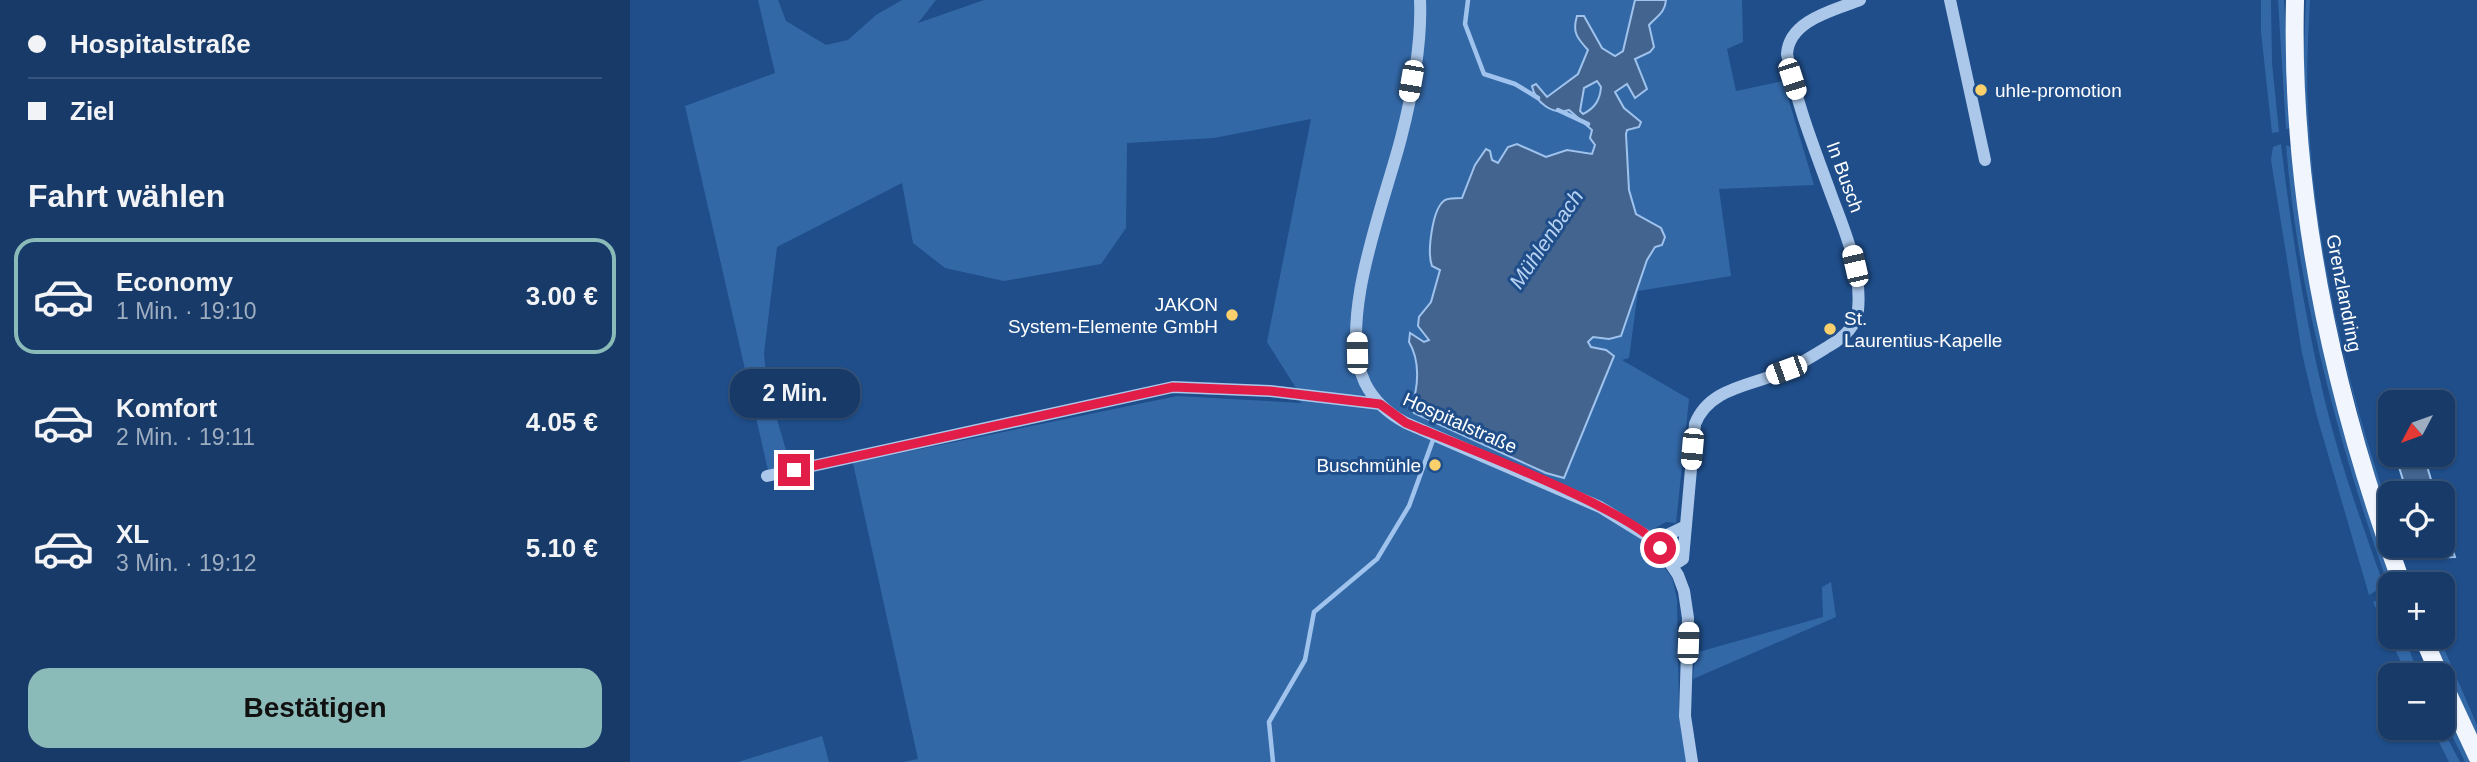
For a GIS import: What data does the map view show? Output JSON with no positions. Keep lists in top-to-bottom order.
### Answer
{
  "streets": {
    "main road": ["Grenzlandring"],
    "street": ["In Busch", "Hospitalstraße"]
  },
  "crossings": [
    ["In Busch", "Hospitalstraße"]
  ],
  "water": ["Mühlenbach"],
  "places": [
    "uhle-promotion",
    "JAKON System-Elemente GmbH",
    "St. Laurentius-Kapelle",
    "Buschmühle"
  ],
  "north": "bottom left",
  "page": {
    "banner": ["Hospitalstraße", "Ziel"],
    "heading": "Fahrt wählen",
    "list": [
      {
        "name": "Economy",
        "note": "1 Min. · 19:10",
        "value": "3.00 €"
      },
      {
        "name": "Komfort",
        "note": "2 Min. · 19:11",
        "value": "4.05 €"
      },
      {
        "name": "XL",
        "note": "3 Min. · 19:12",
        "value": "5.10 €"
      }
    ],
    "bubble": "2 Min.",
    "map_buttons": ["+", "−"],
    "buttons": "Bestätigen"
  }
}
